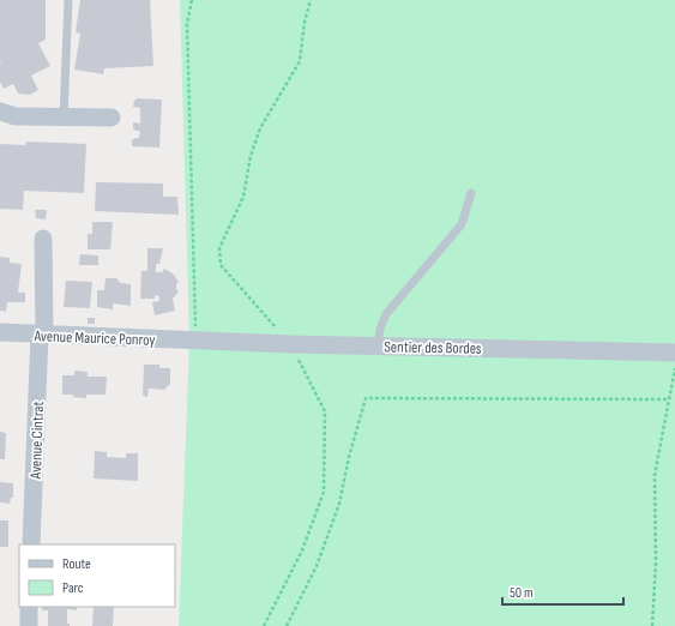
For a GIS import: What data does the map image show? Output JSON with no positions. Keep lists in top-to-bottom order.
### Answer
{
  "streets": {
    "street": ["Avenue Maurice Ponroy", "Sentier des Bordes", "Avenue Cintrat"]
  },
  "crossings": [
    ["Avenue Maurice Ponroy", "Sentier des Bordes"],
    ["Avenue Maurice Ponroy", "Avenue Cintrat"]
  ],
  "legend": ["Route", "Parc"],
  "scale_bar": "50 m"
}
